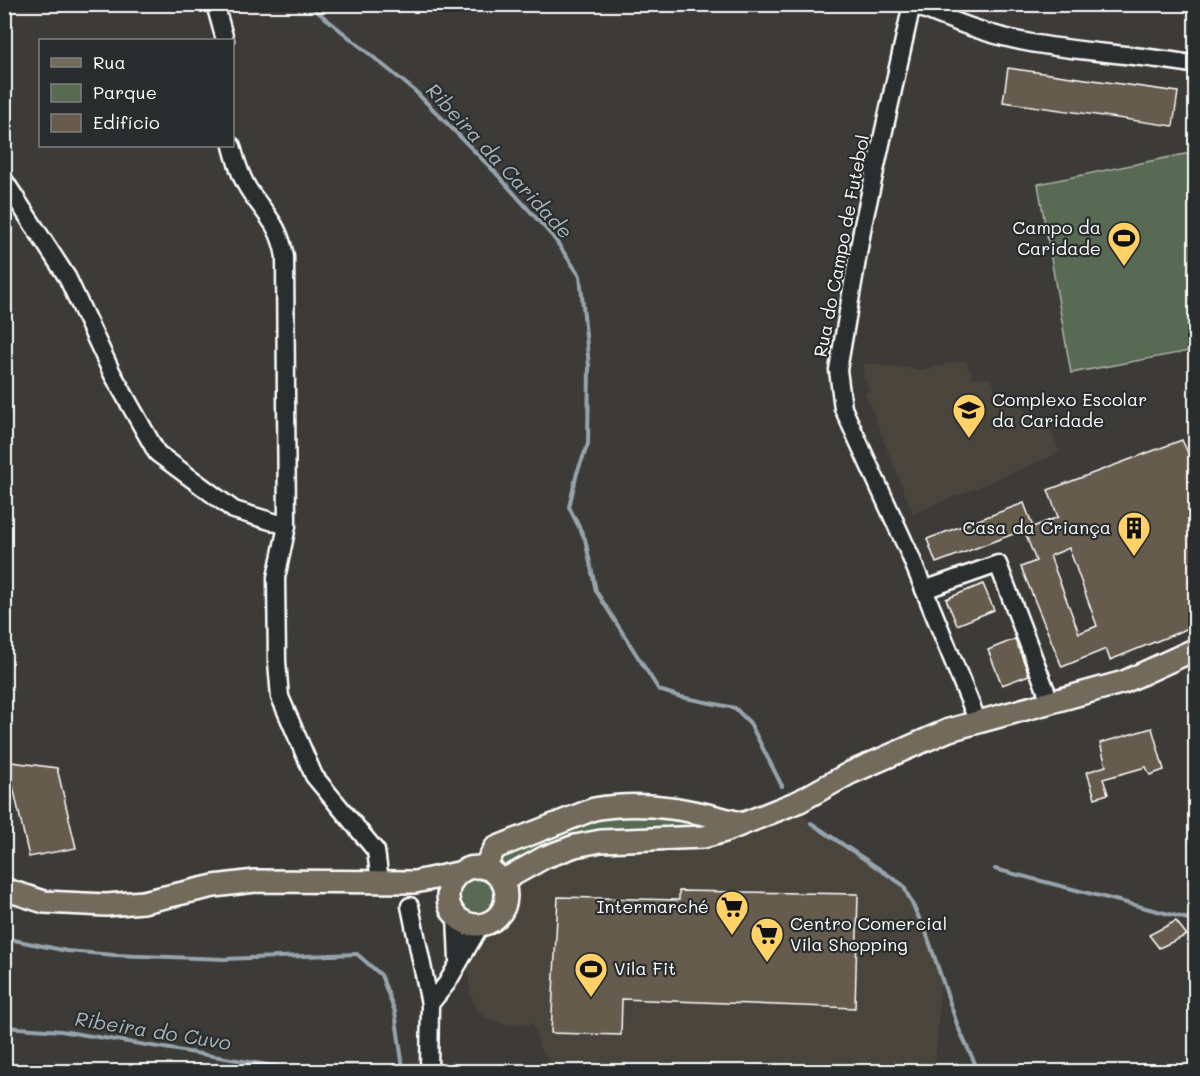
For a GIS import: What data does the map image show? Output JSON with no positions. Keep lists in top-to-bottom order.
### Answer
{
  "streets": {
    "street": ["Rua do Campo de Futebol"]
  },
  "water": ["Ribeira da Caridade", "Ribeira do Cuvo"],
  "places": {
    "sports": ["Campo da Caridade", "Vila Fit"],
    "school or university": ["Complexo Escolar da Caridade"],
    "building": ["Casa da Criança"],
    "supermarket": ["Intermarché", "Centro Comercial Vila Shopping"]
  },
  "legend": ["Rua", "Parque", "Edifício"]
}
